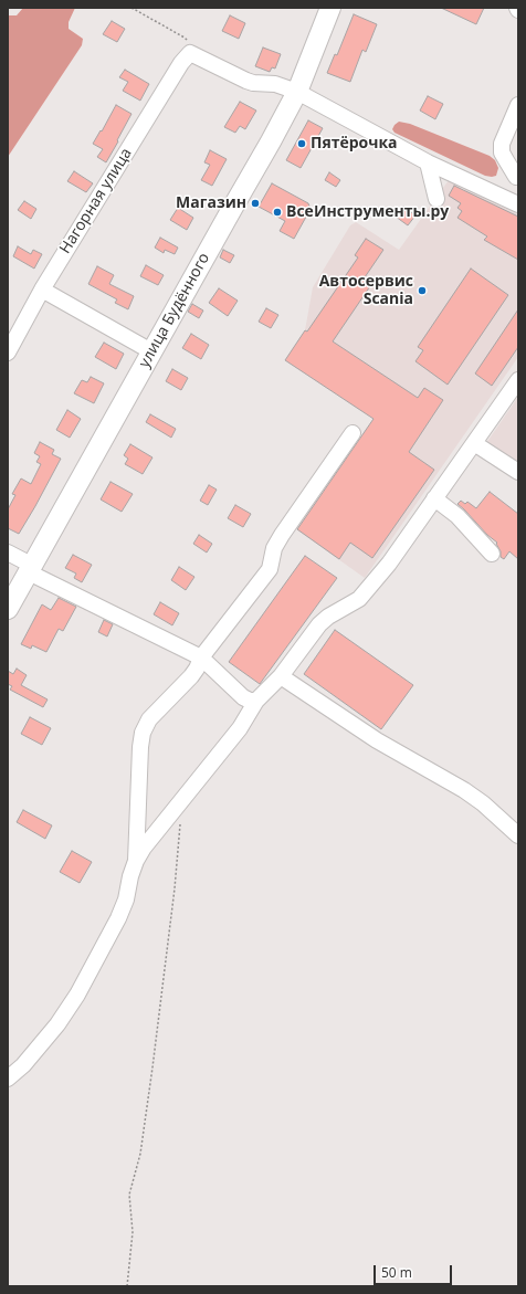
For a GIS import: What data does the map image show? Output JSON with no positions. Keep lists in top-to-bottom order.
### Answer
{
  "streets": {
    "main road": ["улица Будённого"],
    "street": ["Нагорная улица"]
  },
  "places": [
    "Пятёрочка",
    "Магазин",
    "ВсеИнструменты.ру",
    "Автосервис Scania"
  ],
  "scale_bar": "50 m"
}
